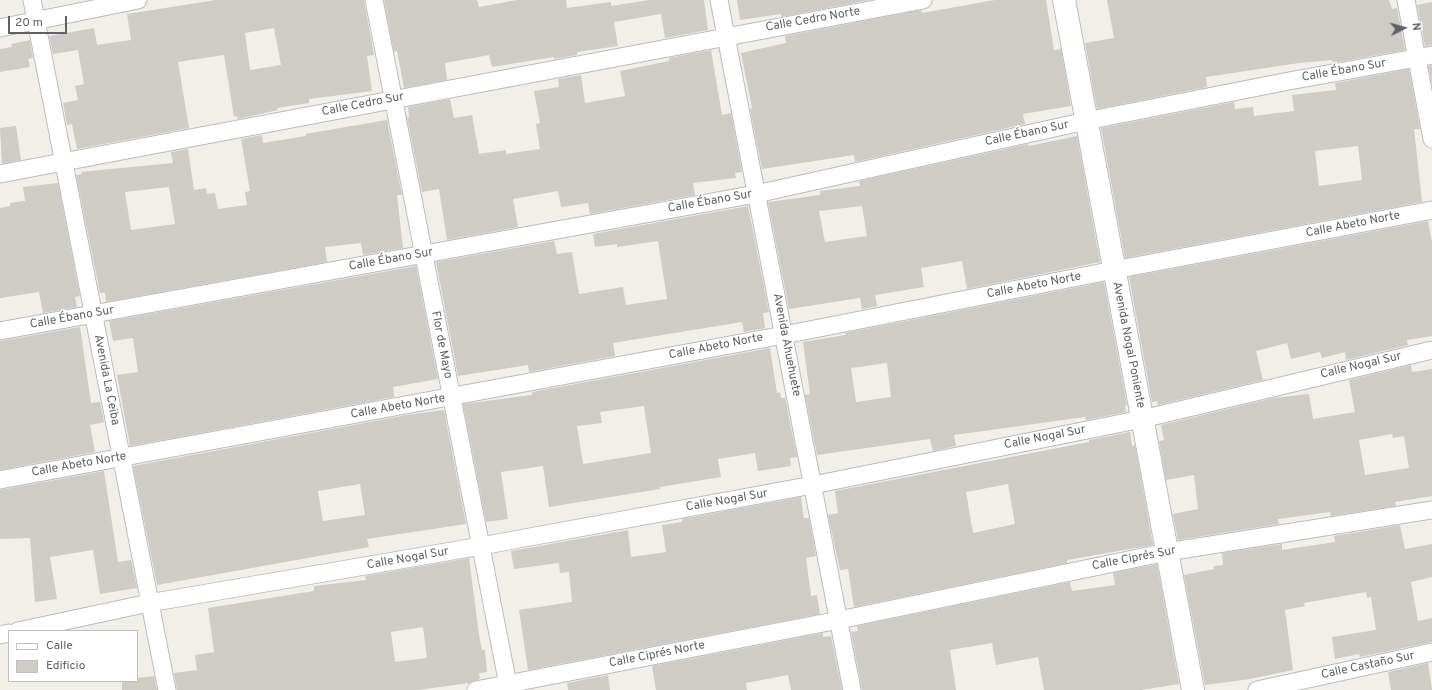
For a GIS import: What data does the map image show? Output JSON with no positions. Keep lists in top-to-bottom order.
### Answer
{
  "streets": {
    "street": [
      "Calle Cedro Norte",
      "Calle Ébano Sur",
      "Calle Cedro Sur",
      "Calle Abeto Norte",
      "Flor de Mayo",
      "Avenida Ahuehuete",
      "Avenida Nogal Poniente",
      "Calle Nogal Sur",
      "Avenida La Ceiba",
      "Calle Ciprés Sur",
      "Calle Ciprés Norte",
      "Calle Castaño Sur"
    ]
  },
  "crossings": [
    ["Calle Cedro Norte", "Calle Cedro Sur"],
    ["Calle Cedro Norte", "Avenida Ahuehuete"],
    ["Calle Ébano Sur", "Flor de Mayo"],
    ["Calle Ébano Sur", "Avenida Ahuehuete"],
    ["Calle Ébano Sur", "Avenida Nogal Poniente"],
    ["Calle Ébano Sur", "Avenida La Ceiba"],
    ["Calle Cedro Sur", "Flor de Mayo"],
    ["Calle Cedro Sur", "Avenida Ahuehuete"],
    ["Calle Cedro Sur", "Avenida La Ceiba"],
    ["Calle Abeto Norte", "Flor de Mayo"],
    ["Calle Abeto Norte", "Avenida Ahuehuete"],
    ["Calle Abeto Norte", "Avenida Nogal Poniente"],
    ["Calle Abeto Norte", "Avenida La Ceiba"],
    ["Flor de Mayo", "Calle Nogal Sur"],
    ["Flor de Mayo", "Calle Ciprés Norte"],
    ["Avenida Ahuehuete", "Calle Nogal Sur"],
    ["Avenida Ahuehuete", "Calle Ciprés Sur"],
    ["Avenida Ahuehuete", "Calle Ciprés Norte"],
    ["Avenida Nogal Poniente", "Calle Nogal Sur"],
    ["Avenida Nogal Poniente", "Calle Ciprés Sur"],
    ["Calle Nogal Sur", "Avenida La Ceiba"],
    ["Calle Ciprés Sur", "Calle Ciprés Norte"]
  ],
  "legend": ["Calle", "Edificio"],
  "scale_bar": "20 m",
  "north": "right"
}
